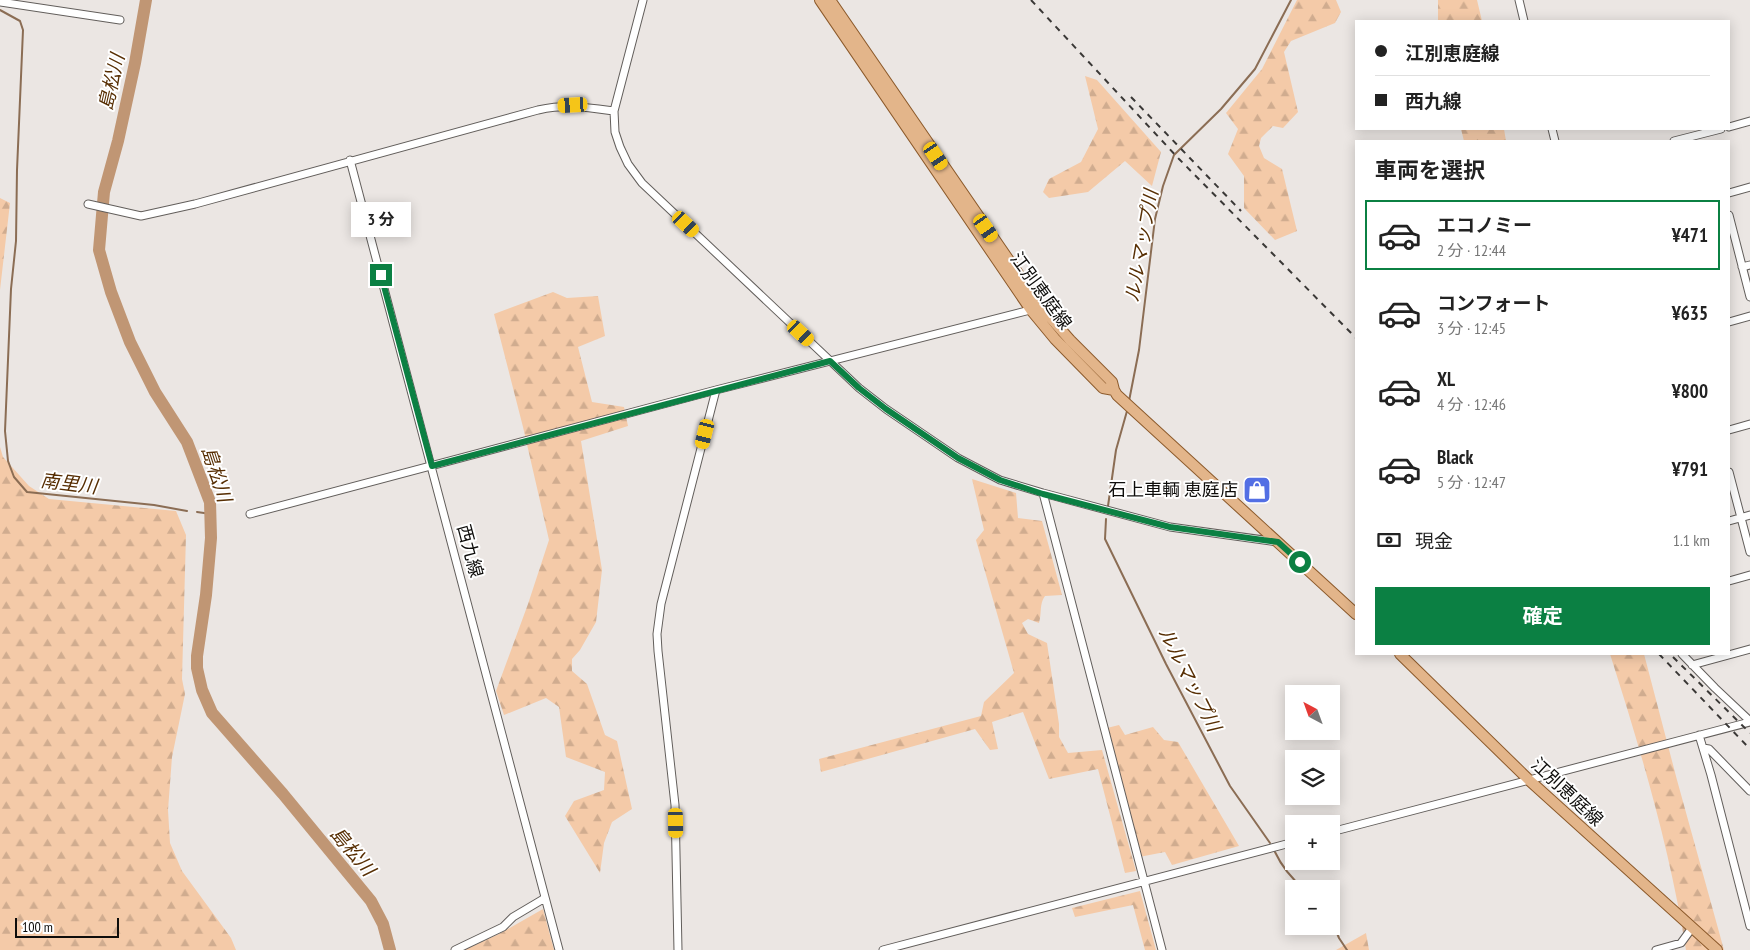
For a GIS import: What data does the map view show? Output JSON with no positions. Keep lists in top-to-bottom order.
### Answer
{
  "streets": {
    "main road": ["江別恵庭線"],
    "street": ["西九線"]
  },
  "water": ["島松川", "ルルマップ川", "南里川"],
  "places": {
    "shop": ["石上車輌 恵庭店"]
  },
  "scale_bar": "100 m",
  "north": "top left",
  "page": {
    "banner": ["江別恵庭線", "西九線"],
    "heading": "車両を選択",
    "list": [
      {
        "name": "エコノミー",
        "note": "2 分 · 12:44",
        "value": "¥471"
      },
      {
        "name": "コンフォート",
        "note": "3 分 · 12:45",
        "value": "¥635"
      },
      {
        "name": "XL",
        "note": "4 分 · 12:46",
        "value": "¥800"
      },
      {
        "name": "Black",
        "note": "5 分 · 12:47",
        "value": "¥791"
      }
    ],
    "bubble": "3 分",
    "pay": ["現金", "1.1 km"],
    "buttons": "確定",
    "map_buttons": ["+", "−"],
    "scale": "100 m"
  }
}
